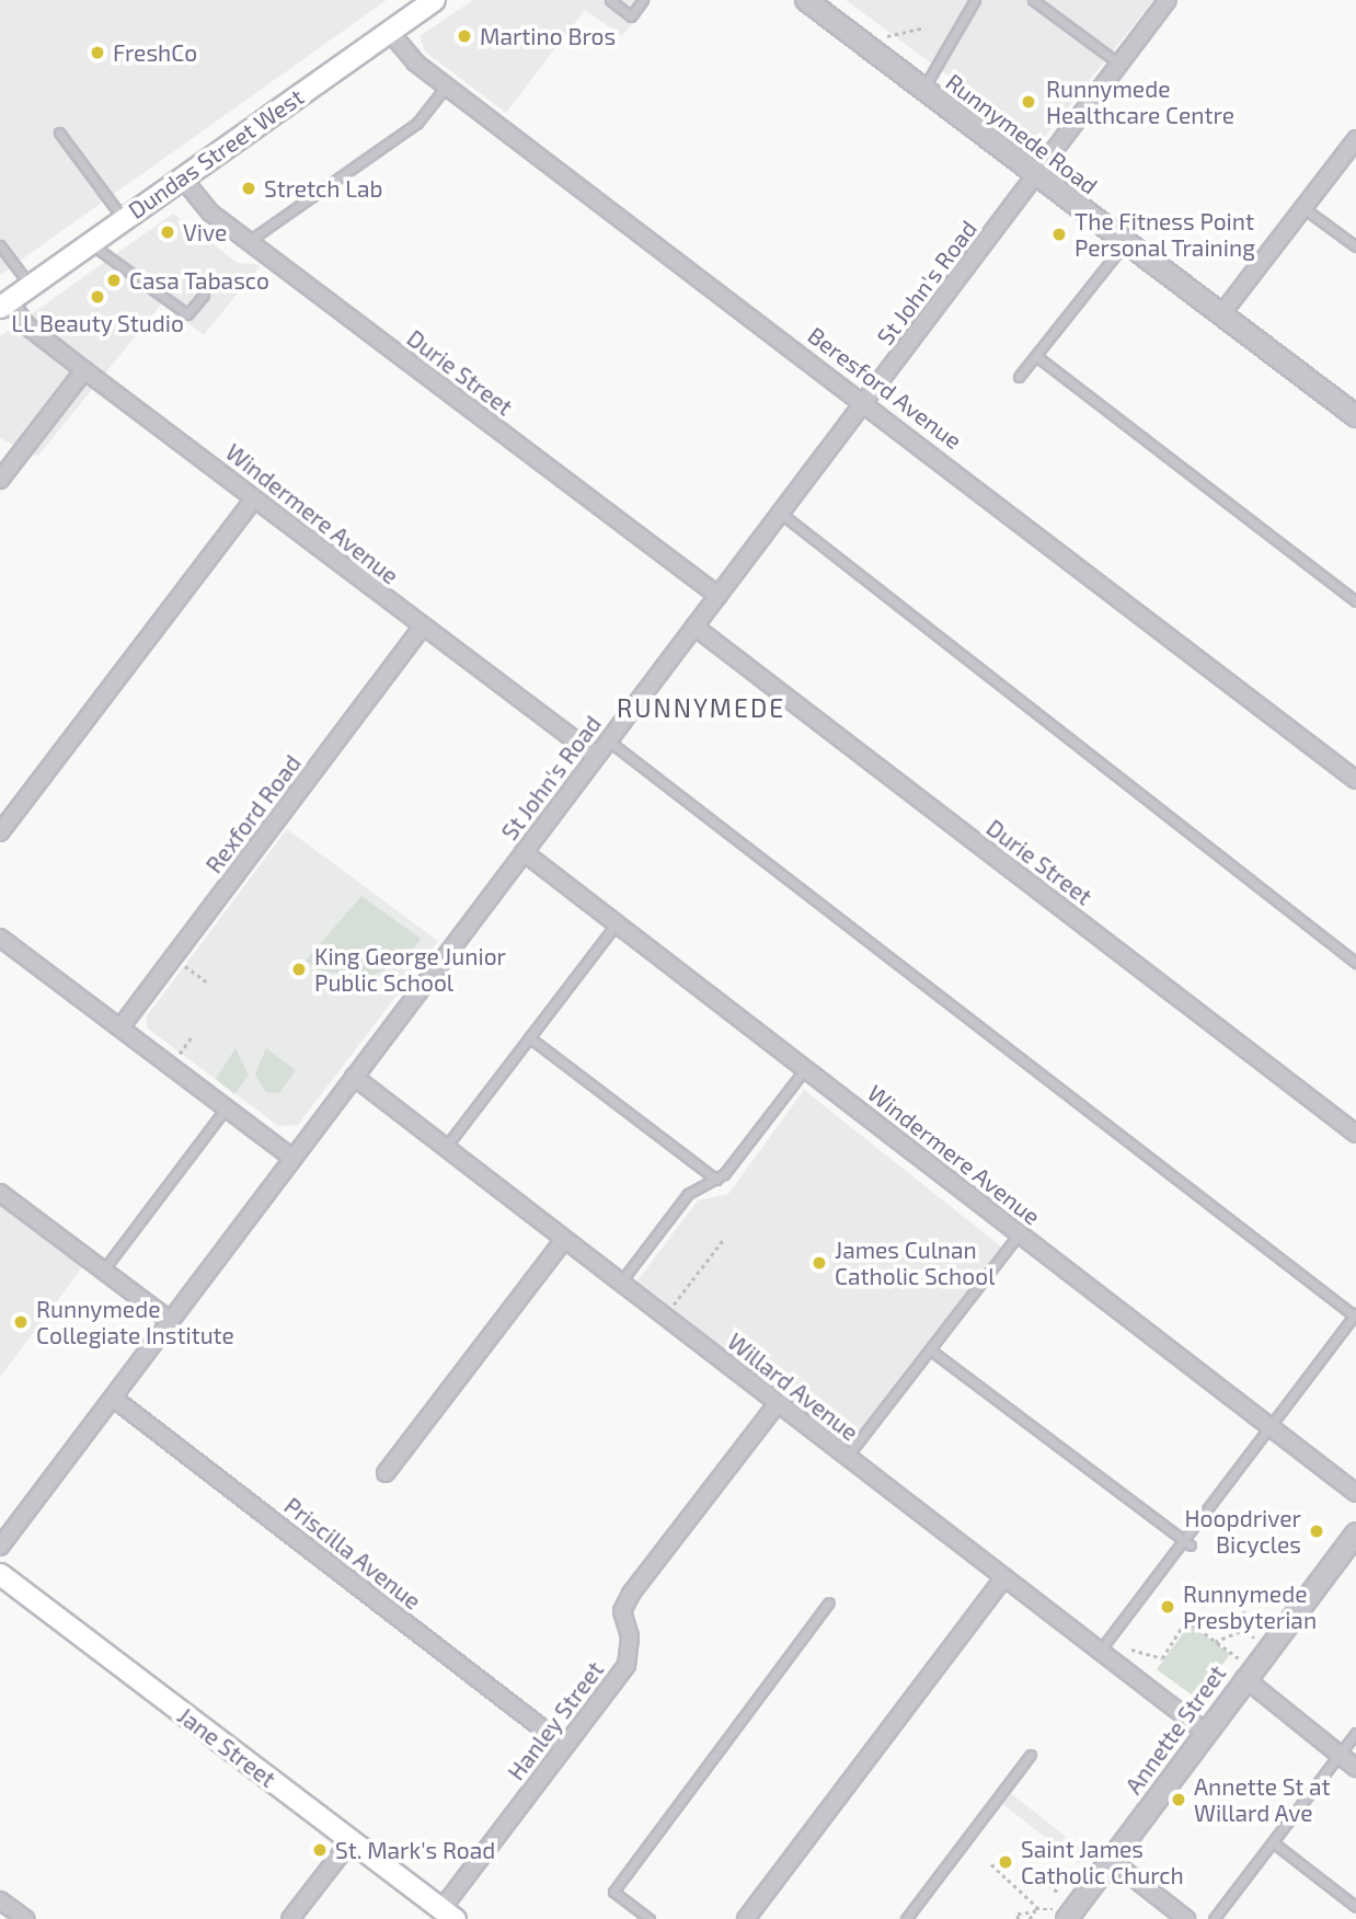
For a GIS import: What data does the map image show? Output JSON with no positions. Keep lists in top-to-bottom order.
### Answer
{
  "streets": {
    "main road": ["Dundas Street West", "Jane Street"],
    "street": [
      "Runnymede Road",
      "St John's Road",
      "Durie Street",
      "Beresford Avenue",
      "Windermere Avenue",
      "Rexford Road",
      "Willard Avenue",
      "Priscilla Avenue",
      "Hanley Street",
      "Annette Street"
    ]
  },
  "crossings": [
    ["Runnymede Road", "St John's Road"],
    ["Dundas Street West", "Durie Street"],
    ["Dundas Street West", "Beresford Avenue"],
    ["Dundas Street West", "Windermere Avenue"],
    ["St John's Road", "Durie Street"],
    ["St John's Road", "Beresford Avenue"],
    ["St John's Road", "Windermere Avenue"],
    ["St John's Road", "Willard Avenue"],
    ["St John's Road", "Priscilla Avenue"],
    ["Windermere Avenue", "Rexford Road"],
    ["Willard Avenue", "Hanley Street"],
    ["Willard Avenue", "Annette Street"],
    ["Priscilla Avenue", "Hanley Street"],
    ["Hanley Street", "Jane Street"]
  ],
  "districts": ["RUNNYMEDE"],
  "places": [
    "Martino Bros",
    "FreshCo",
    "Runnymede Healthcare Centre",
    "Stretch Lab",
    "Vive",
    "The Fitness Point Personal Training",
    "Casa Tabasco",
    "LL Beauty Studio",
    "King George Junior Public School",
    "James Culnan Catholic School",
    "Runnymede Collegiate Institute",
    "Hoopdriver Bicycles",
    "Runnymede Presbyterian",
    "Annette St at Willard Ave",
    "St. Mark's Road",
    "Saint James Catholic Church"
  ]
}
